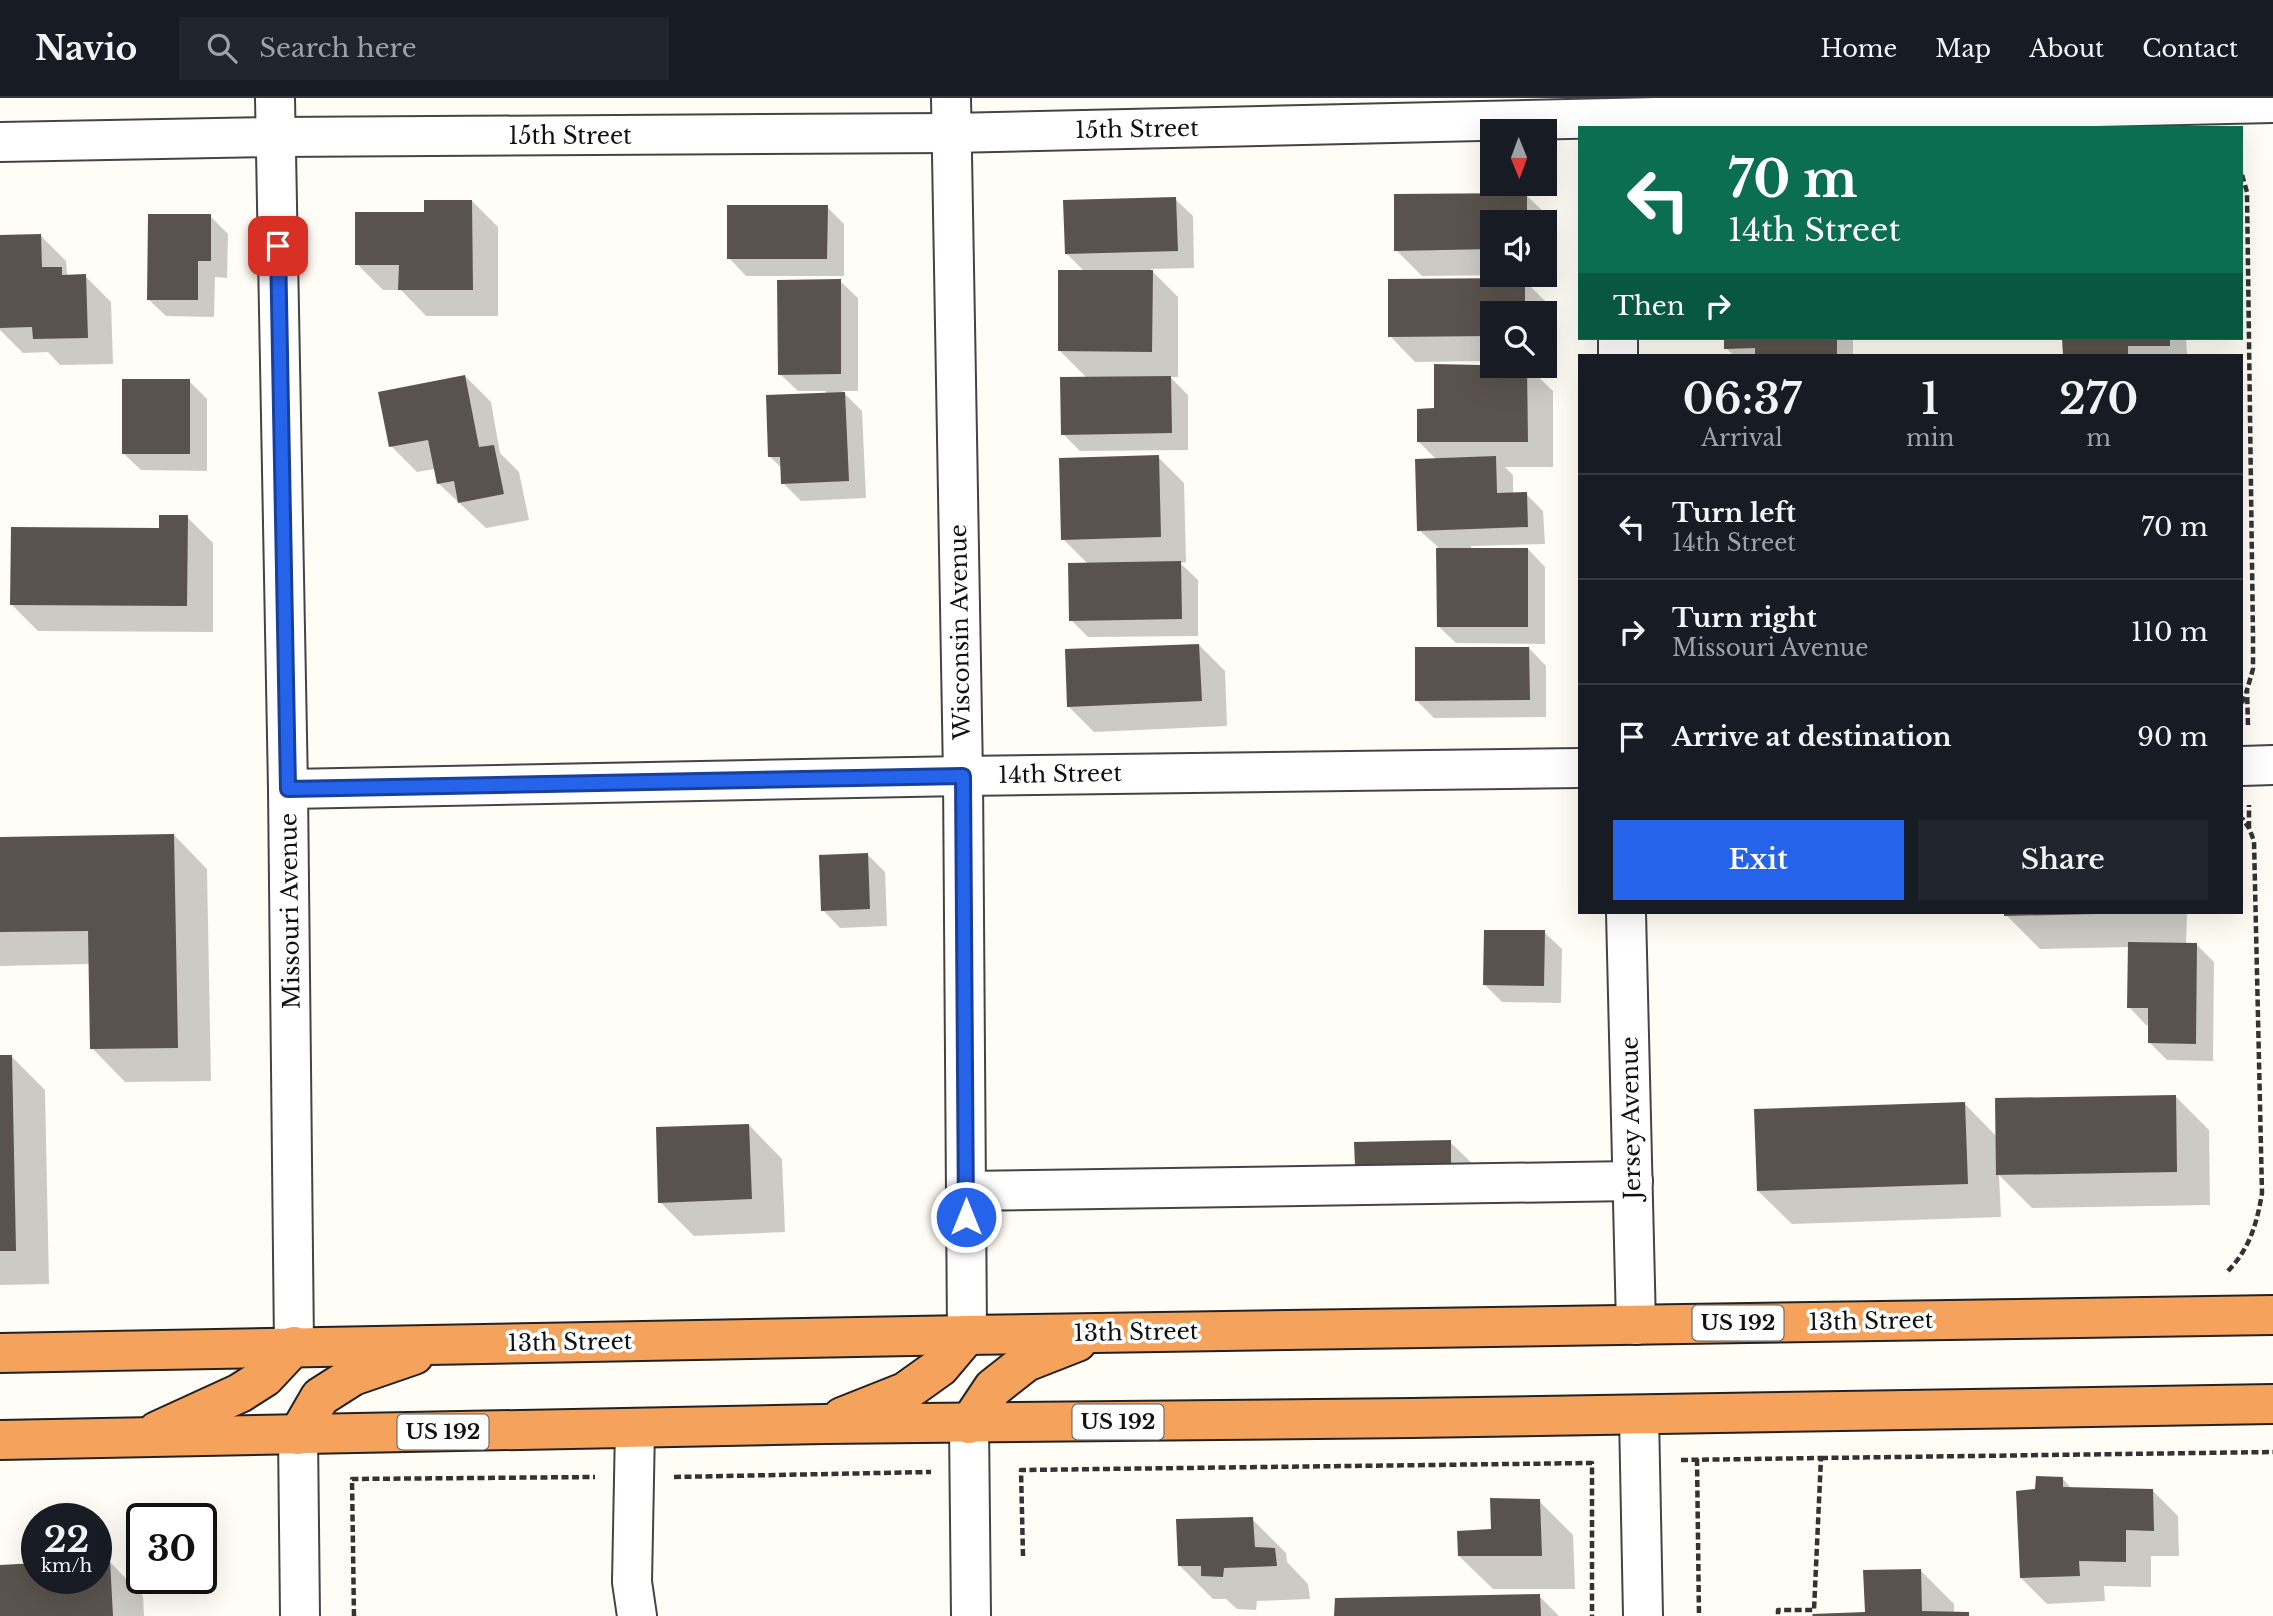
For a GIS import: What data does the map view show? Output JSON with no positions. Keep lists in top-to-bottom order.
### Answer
{
  "streets": {
    "highway": ["13th Street", "US 192"],
    "street": [
      "15th Street",
      "Wisconsin Avenue",
      "14th Street",
      "Missouri Avenue",
      "Jersey Avenue"
    ]
  },
  "crossings": [
    ["15th Street", "Wisconsin Avenue"],
    ["15th Street", "Missouri Avenue"],
    ["Wisconsin Avenue", "14th Street"],
    ["Wisconsin Avenue", "13th Street"],
    ["14th Street", "Missouri Avenue"],
    ["Missouri Avenue", "13th Street"],
    ["Jersey Avenue", "13th Street"]
  ],
  "north": "bottom",
  "page": {
    "header": "Navio",
    "search": "Search here",
    "nav": [
      "Home",
      "Map",
      "About",
      "Contact"
    ],
    "turn": ["70 m", "14th Street"],
    "then": "Then",
    "eta": [
      "06:37",
      "Arrival",
      "1",
      "min",
      "270",
      "m"
    ],
    "list": [
      {
        "name": "Turn left",
        "note": "14th Street",
        "value": "70 m"
      },
      {
        "name": "Turn right",
        "note": "Missouri Avenue",
        "value": "110 m"
      },
      {
        "name": "Arrive at destination",
        "value": "90 m"
      }
    ],
    "buttons": ["Exit", "Share"],
    "speed": "22 km/h",
    "limit": "30"
  }
}
